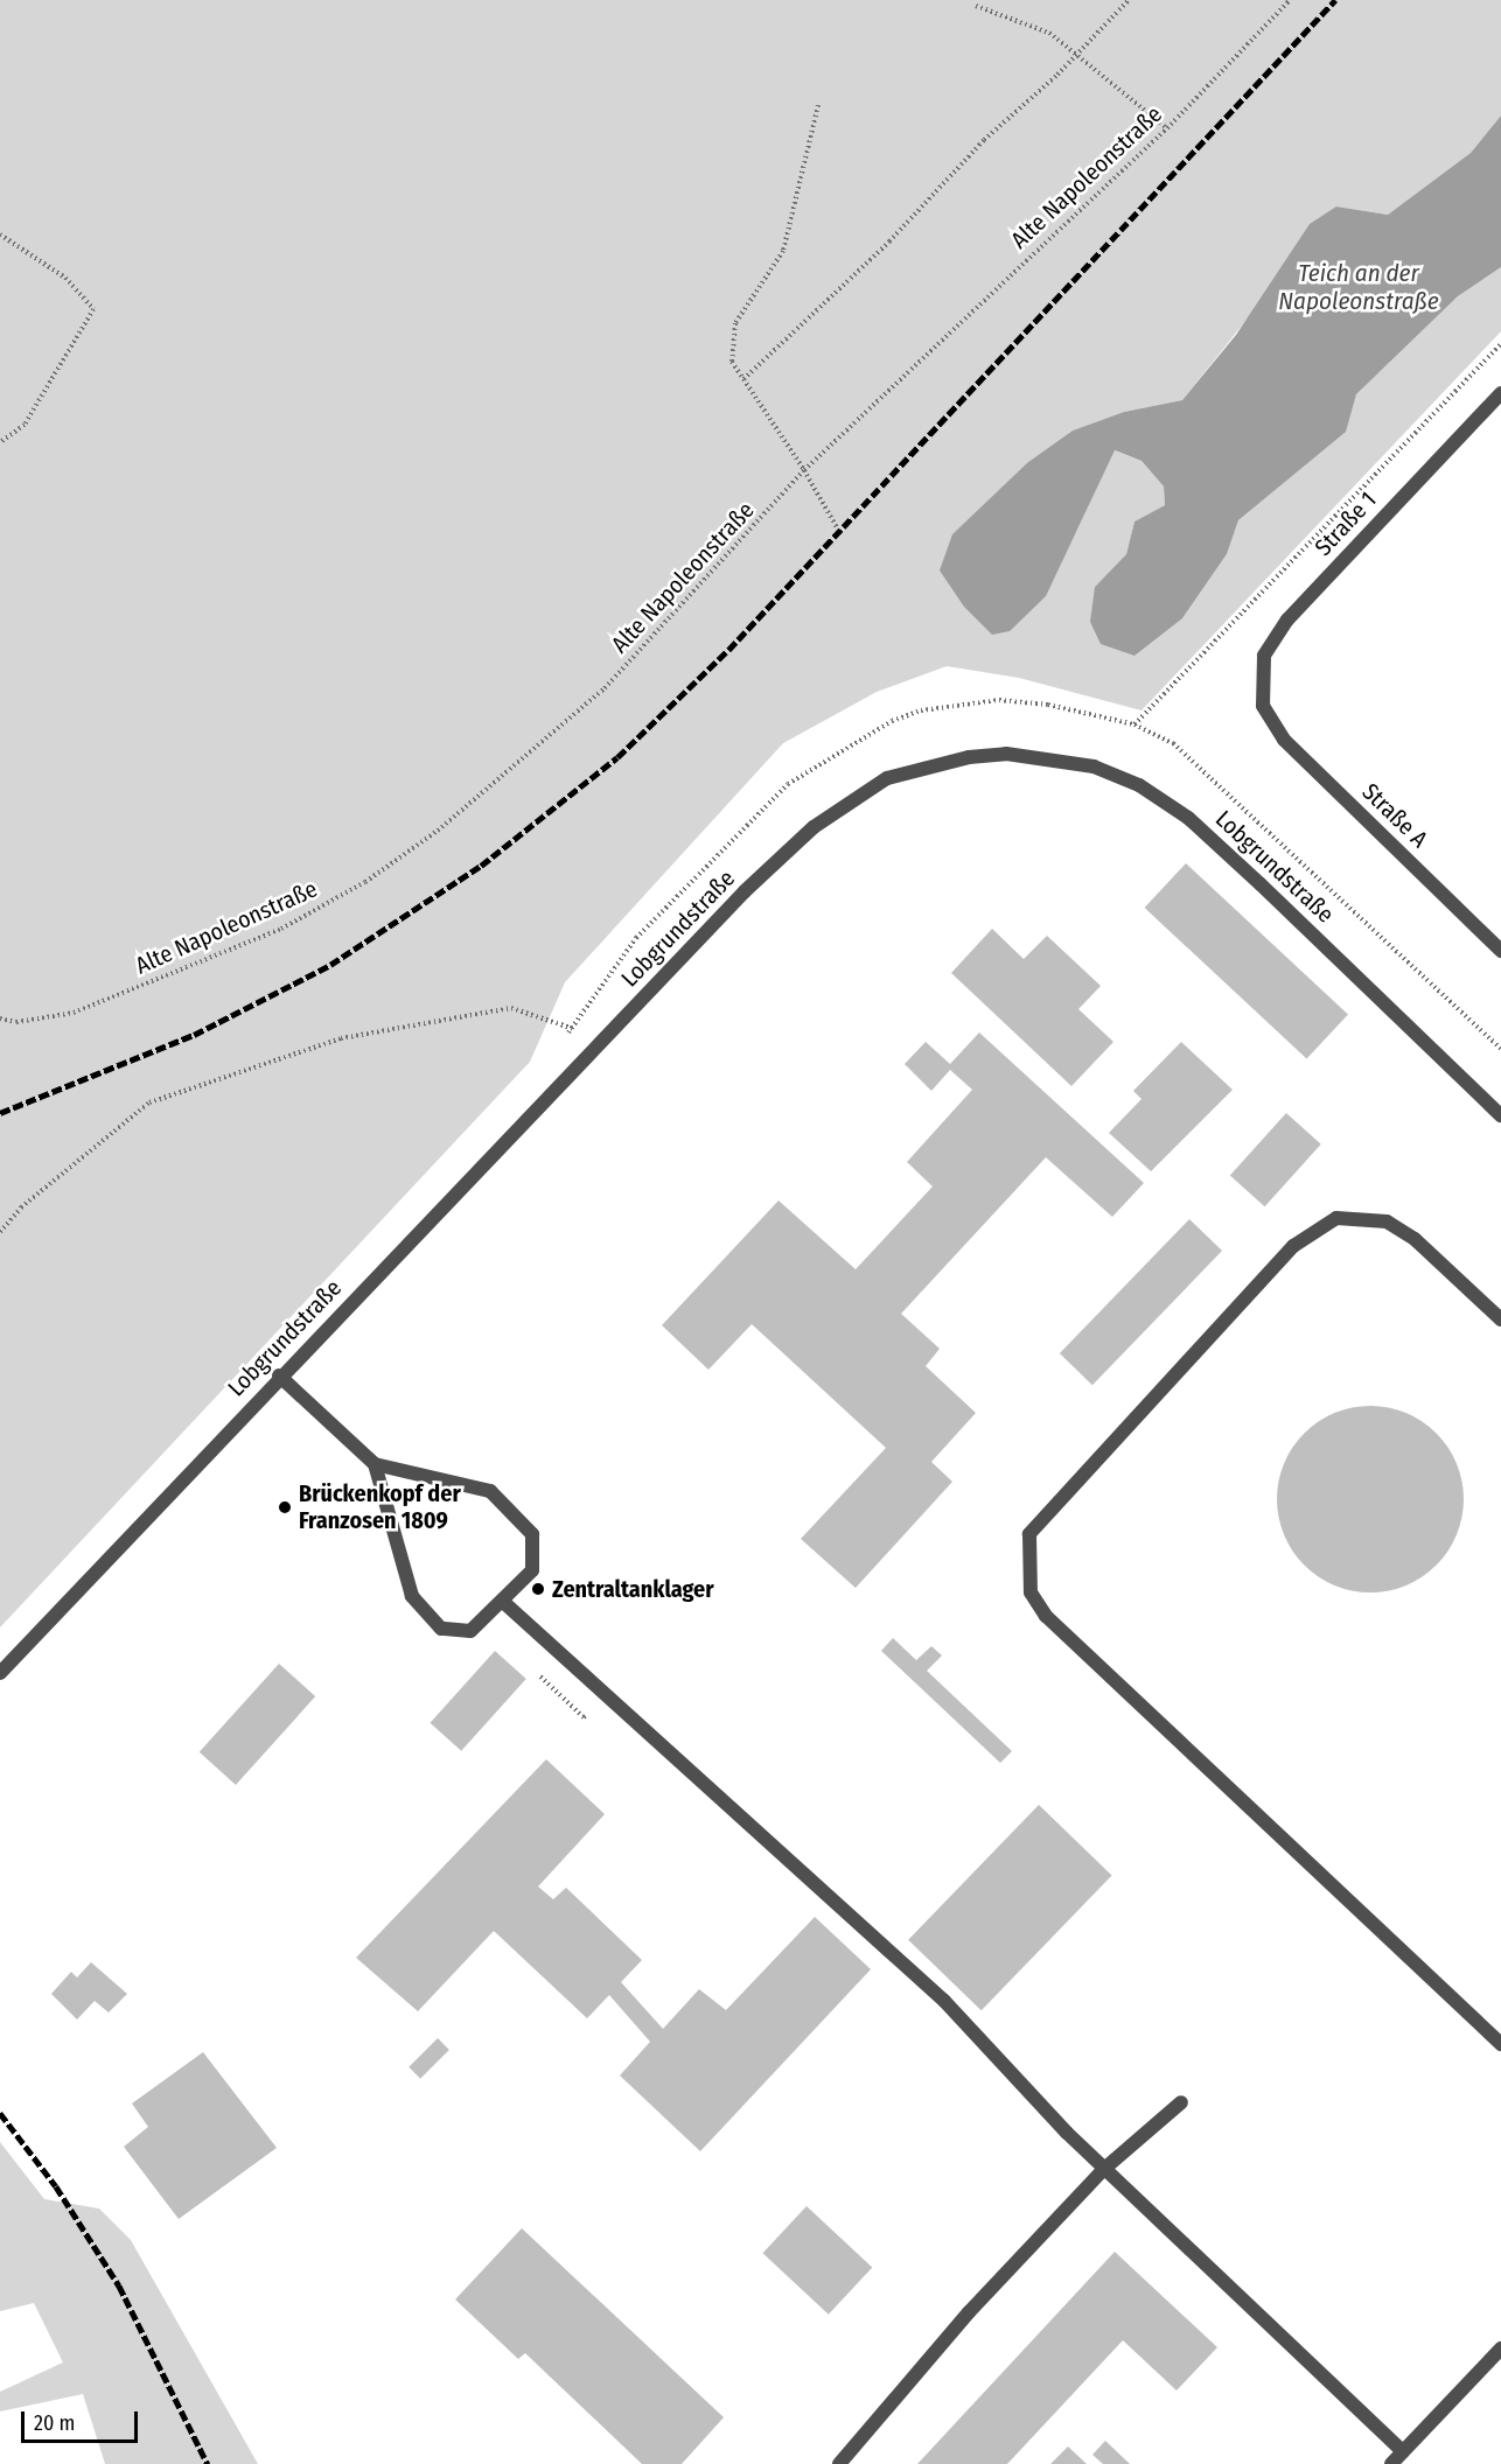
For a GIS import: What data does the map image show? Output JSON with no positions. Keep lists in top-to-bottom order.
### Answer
{
  "streets": {
    "street": ["Straße 1", "Straße A", "Lobgrundstraße"],
    "path": ["Alte Napoleonstraße"]
  },
  "crossings": [
    ["Straße 1", "Straße A"]
  ],
  "water": ["Teich an der Napoleonstraße"],
  "places": ["Brückenkopf der Franzosen 1809", "Zentraltanklager"],
  "scale_bar": "20 m"
}
